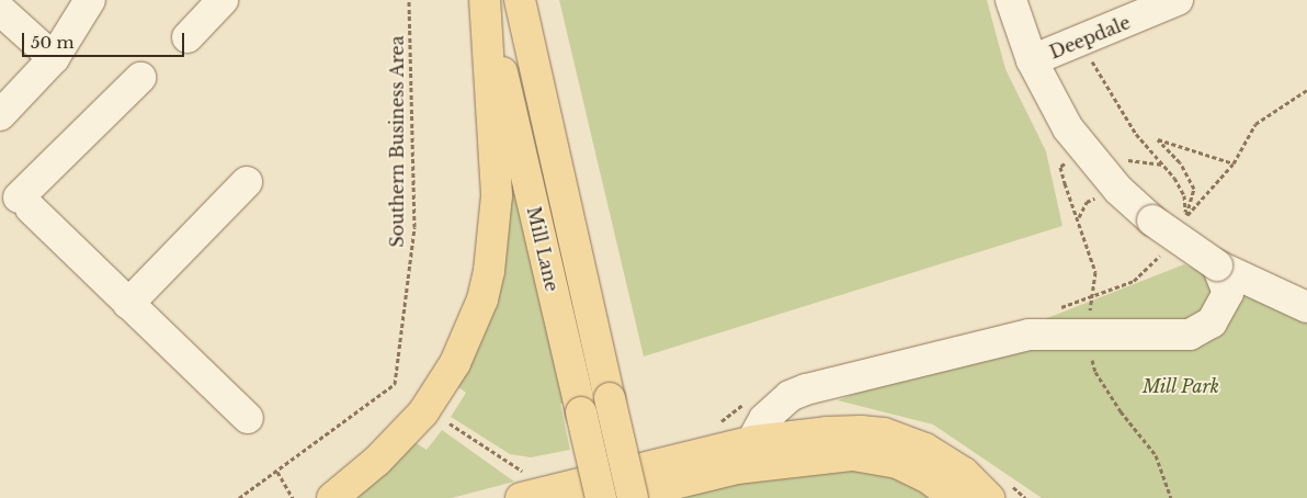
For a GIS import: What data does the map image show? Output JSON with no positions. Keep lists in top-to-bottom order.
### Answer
{
  "streets": {
    "main road": ["Mill Lane"],
    "street": ["Deepdale"],
    "path": ["Southern Business Area"]
  },
  "parks": ["Mill Park"],
  "scale_bar": "50 m"
}
